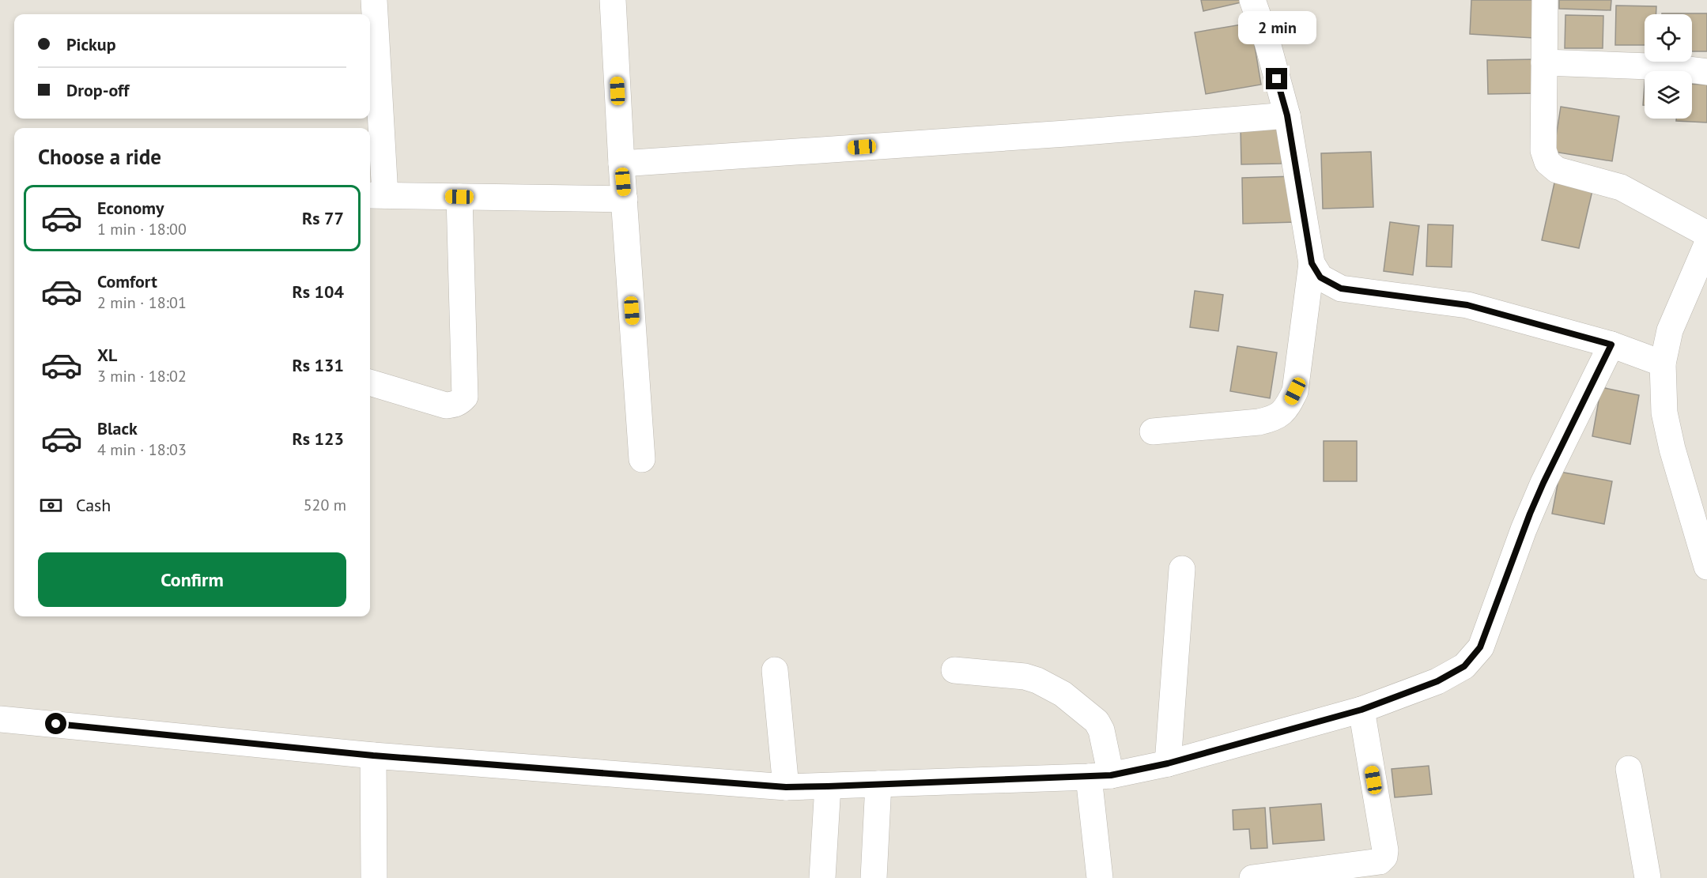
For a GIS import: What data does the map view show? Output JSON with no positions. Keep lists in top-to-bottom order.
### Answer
{
  "page": {
    "bubble": "2 min",
    "banner": ["Pickup", "Drop-off"],
    "heading": "Choose a ride",
    "list": [
      {
        "name": "Economy",
        "note": "1 min · 18:00",
        "value": "Rs 77"
      },
      {
        "name": "Comfort",
        "note": "2 min · 18:01",
        "value": "Rs 104"
      },
      {
        "name": "XL",
        "note": "3 min · 18:02",
        "value": "Rs 131"
      },
      {
        "name": "Black",
        "note": "4 min · 18:03",
        "value": "Rs 123"
      }
    ],
    "pay": ["Cash", "520 m"],
    "buttons": "Confirm"
  }
}
